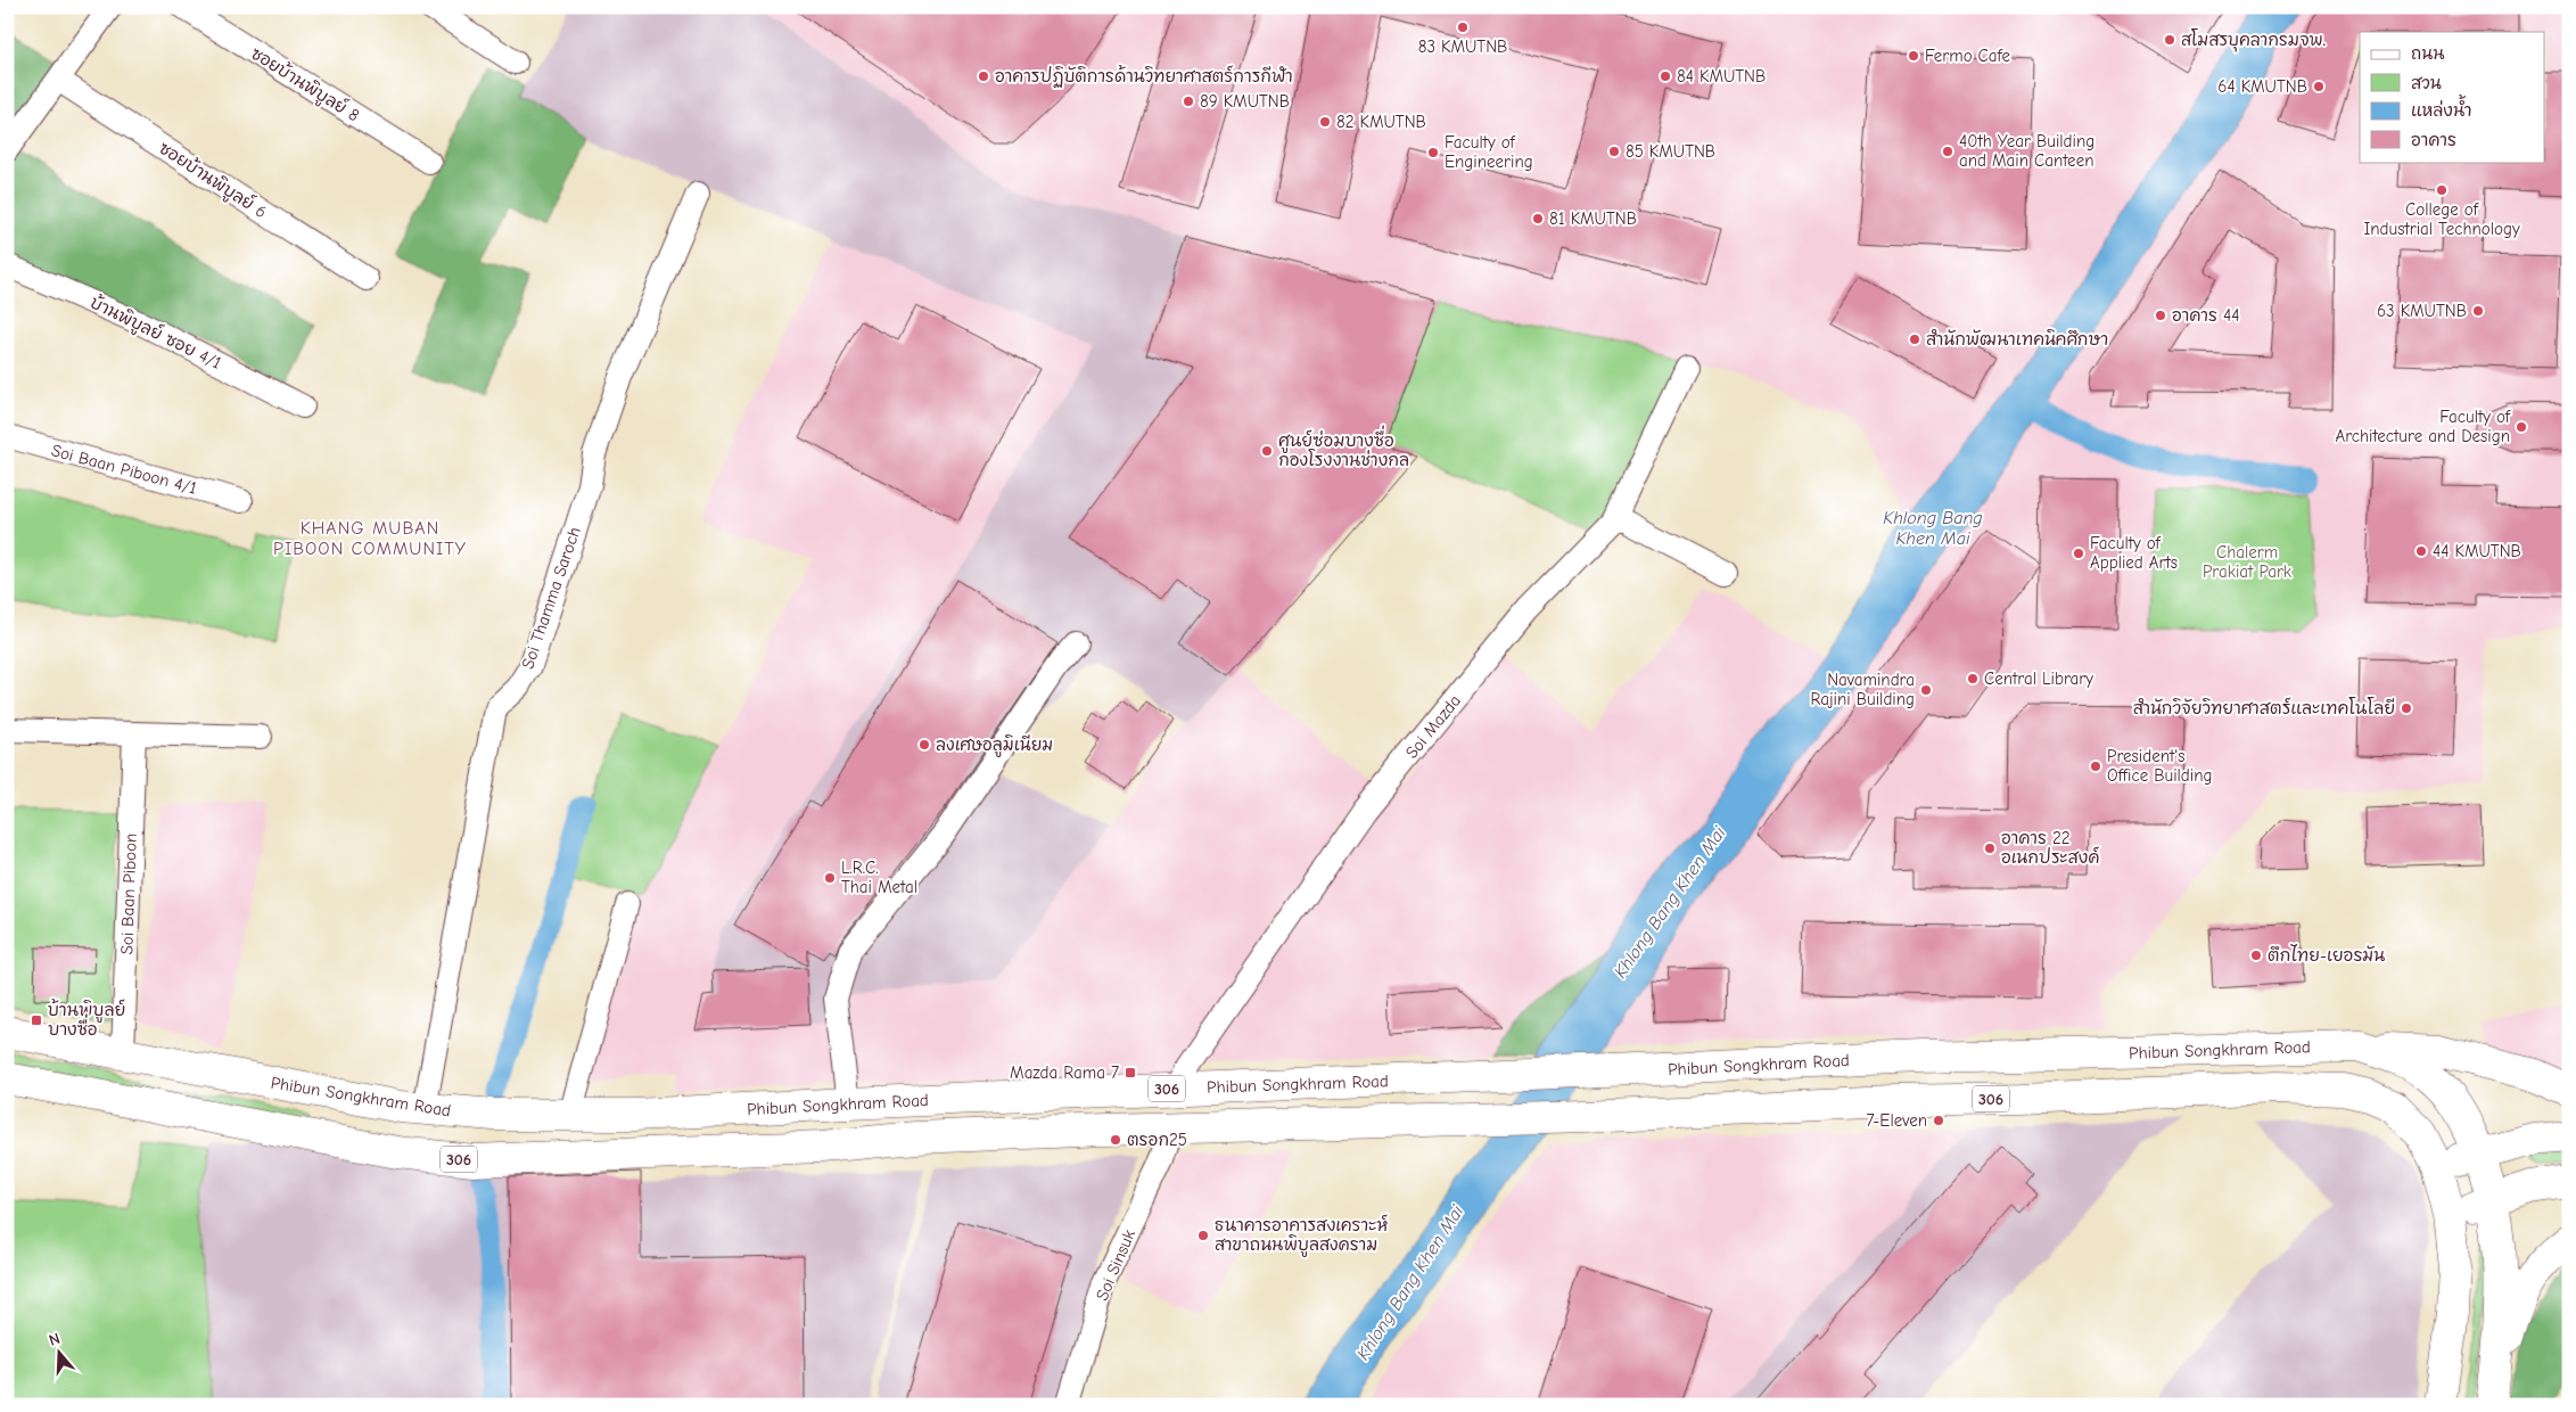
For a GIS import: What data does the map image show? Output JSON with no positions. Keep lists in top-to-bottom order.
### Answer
{
  "streets": {
    "main road": ["Phibun Songkhram Road", "306"],
    "street": [
      "ซอยบ้านพิบูลย์ 8",
      "ซอยบ้านพิบูลย์ 6",
      "บ้านพิบูลย์ ซอย 4/1",
      "Soi Baan Piboon 4/1",
      "Soi Thamma Saroch",
      "Soi Mazda",
      "Soi Baan Piboon",
      "Soi Sinsuk"
    ]
  },
  "crossings": [
    ["Soi Thamma Saroch", "Phibun Songkhram Road"],
    ["Soi Mazda", "Phibun Songkhram Road"],
    ["Soi Baan Piboon", "Phibun Songkhram Road"],
    ["306", "Soi Sinsuk"]
  ],
  "districts": ["KHANG MUBAN PIBOON COMMUNITY"],
  "water": ["Khlong Bang Khen Mai"],
  "parks": ["Chalerm Prakiat Park"],
  "places": {
    "other": [
      "83 KMUTNB",
      "สโมสรบุคลากรมจพ.",
      "Fermo Cafe",
      "อาคารปฏิบัติการด้านวิทยาศาสตร์การกีฬา",
      "84 KMUTNB",
      "64 KMUTNB",
      "89 KMUTNB",
      "82 KMUTNB",
      "85 KMUTNB",
      "40th Year Building and Main Canteen",
      "Faculty of Engineering",
      "College of Industrial Technology",
      "81 KMUTNB",
      "63 KMUTNB",
      "อาคาร 44",
      "สำนักพัฒนาเทคนิคศึกษา",
      "Faculty of Architecture and Design",
      "ศูนย์ซ่อมบางซื่อ กองโรงงานช่างกล",
      "44 KMUTNB",
      "Faculty of Applied Arts",
      "Central Library",
      "Navamindra Rajini Building",
      "สำนักวิจัยวิทยาศาสตร์และเทคโนโลยี",
      "ลงเศษอลูมิเนียม",
      "President's Office Building",
      "อาคาร 22 อเนกประสงค์",
      "L.R.C. Thai Metal",
      "ตึกไทย-เยอรมัน",
      "7-Eleven",
      "ตรอก25",
      "ธนาคารอาคารสงเคราะห์ สาขาถนนพิบูลสงคราม"
    ],
    "transit": ["บ้านพิบูลย์ บางซื่อ", "Mazda Rama 7"]
  },
  "legend": [
    "ถนน",
    "สวน",
    "แหล่งน้ำ",
    "อาคาร"
  ],
  "north": "top"
}
